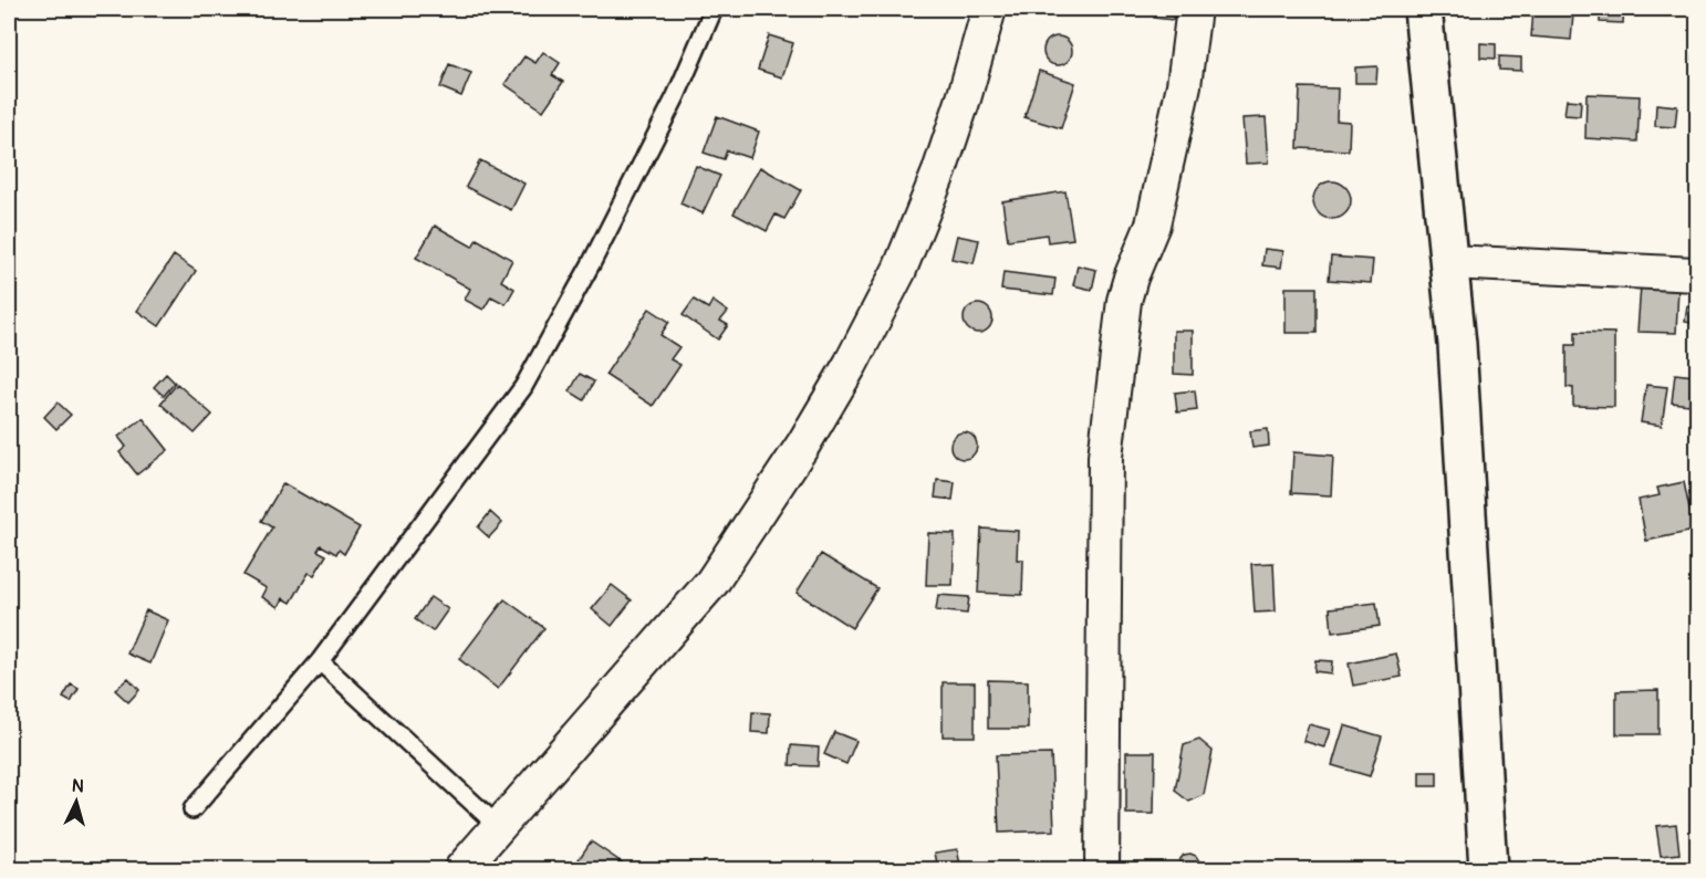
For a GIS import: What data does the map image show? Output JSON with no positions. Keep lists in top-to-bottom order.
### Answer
{
  "north": "top"
}
